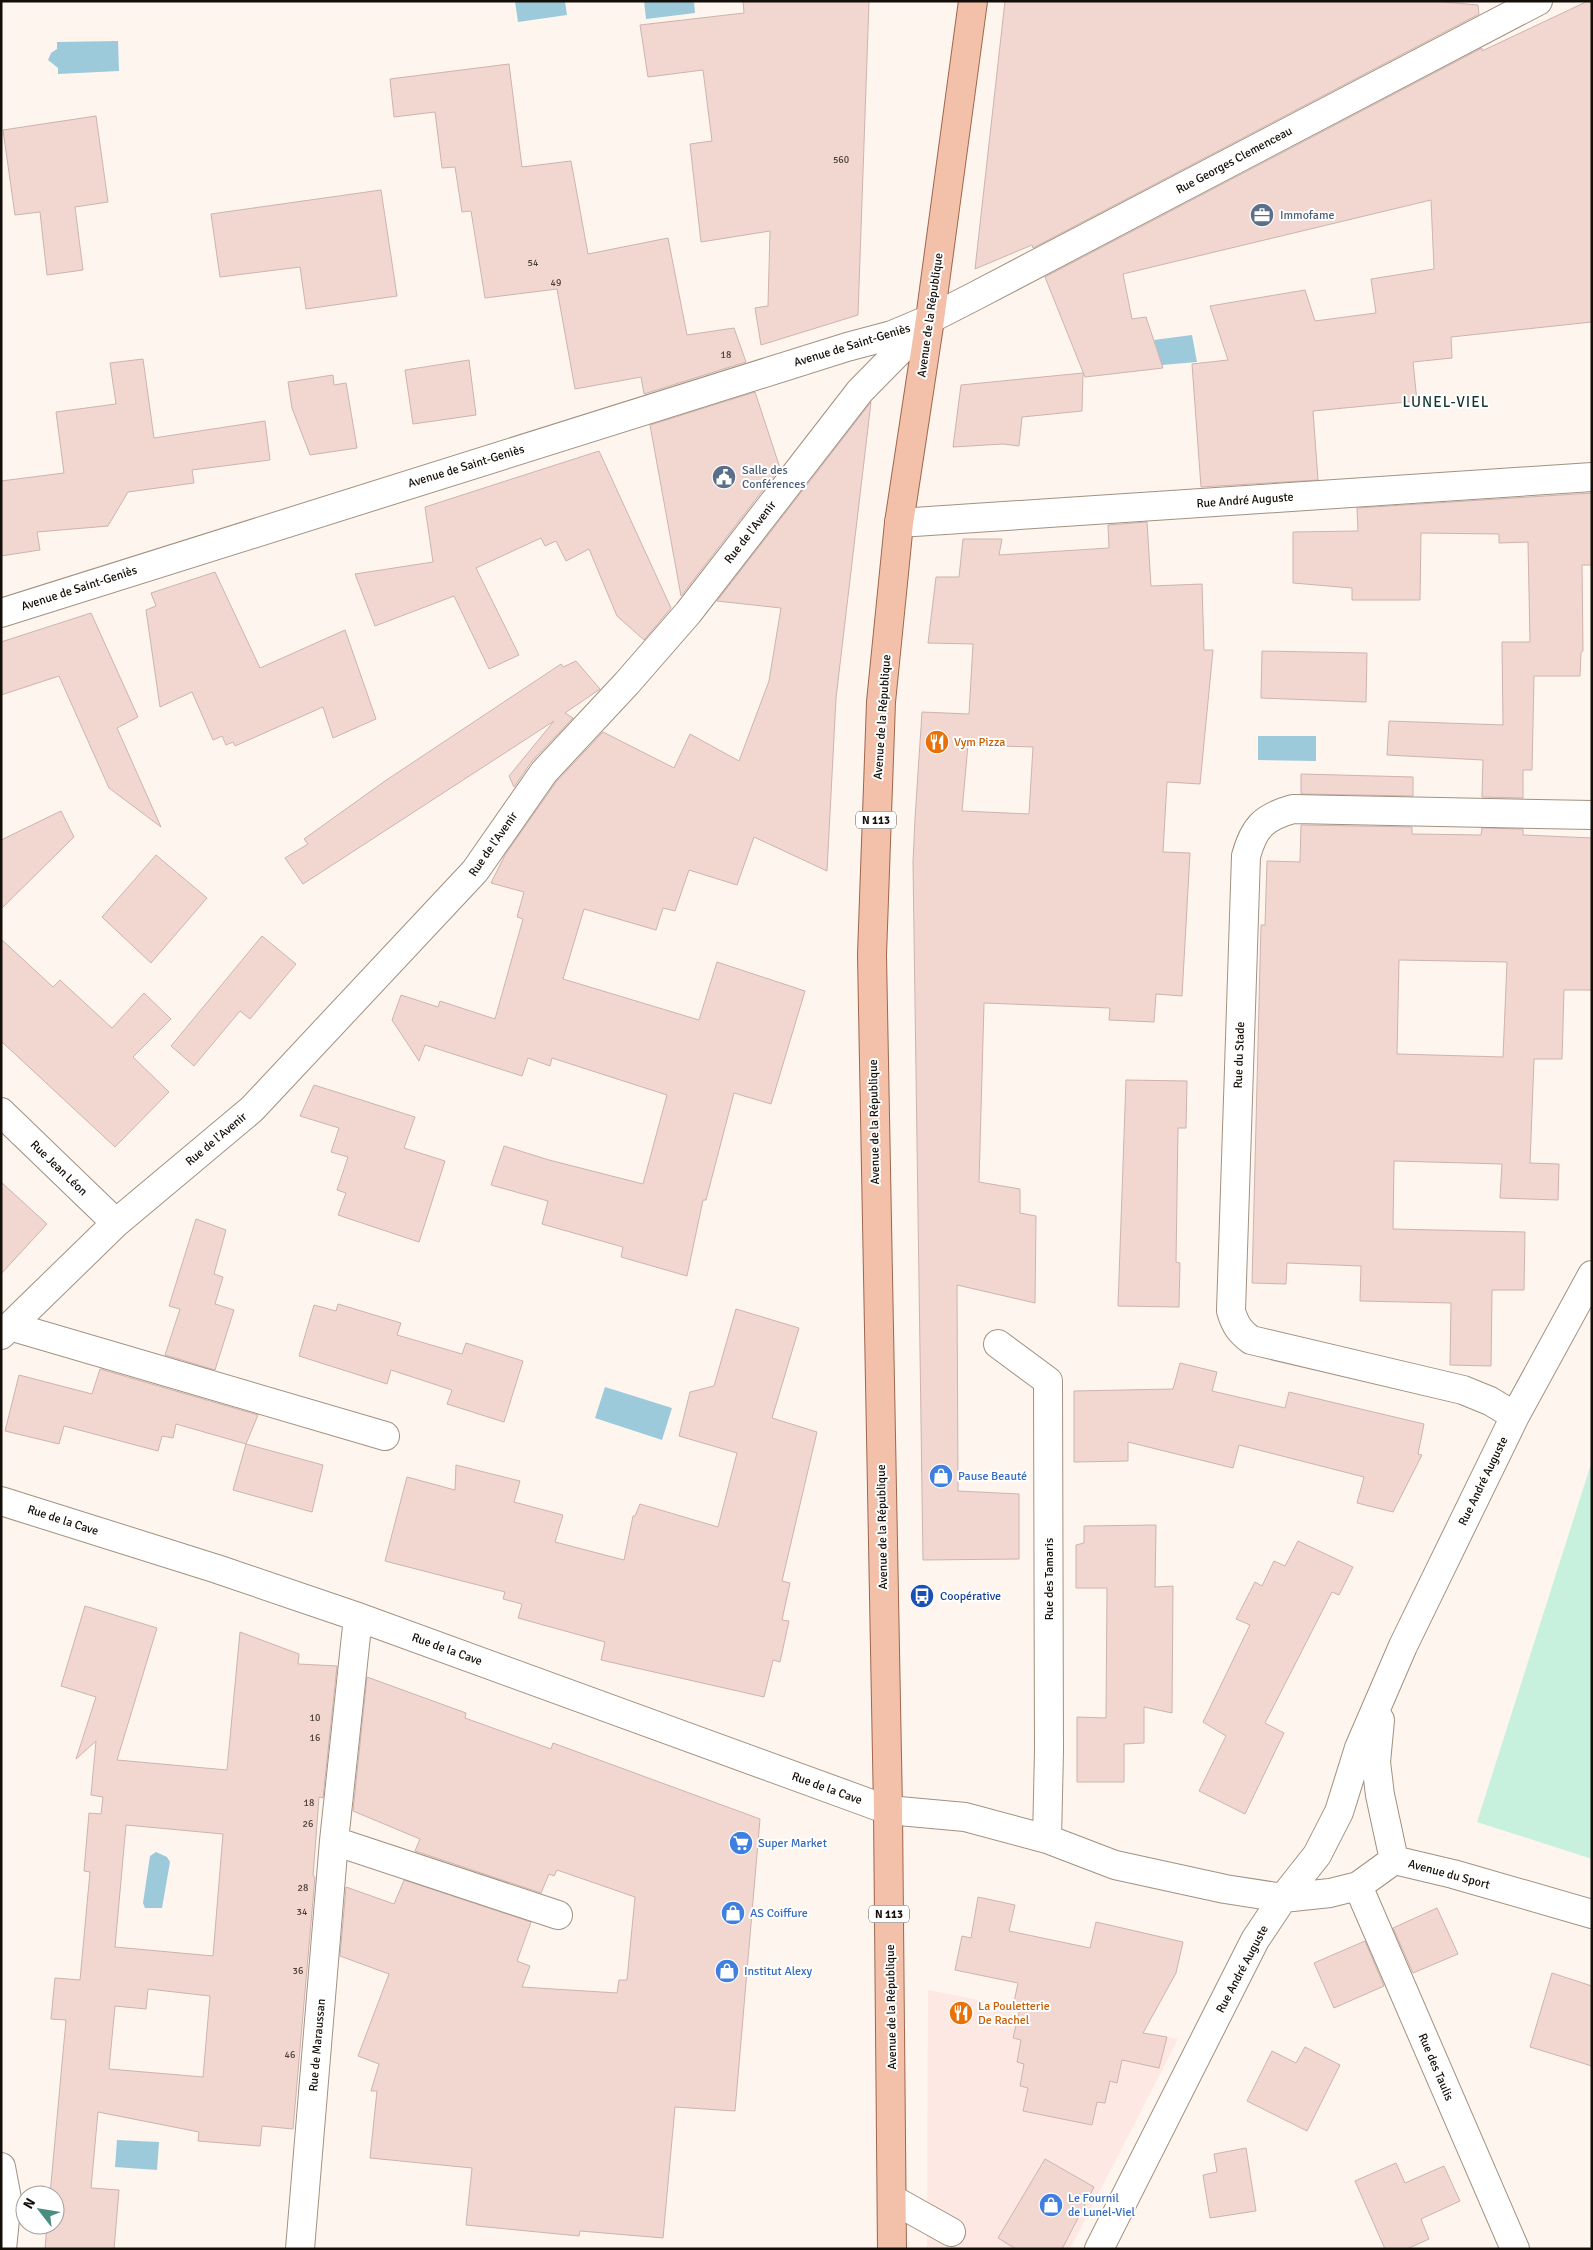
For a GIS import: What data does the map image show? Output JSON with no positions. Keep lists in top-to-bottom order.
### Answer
{
  "streets": {
    "main road": ["Avenue de la République", "N 113"],
    "street": [
      "Rue Georges Clemenceau",
      "Avenue de Saint-Geniès",
      "Rue André Auguste",
      "Rue de l'Avenir",
      "Rue du Stade",
      "Rue Jean Léon",
      "Rue de la Cave",
      "Rue des Tamaris",
      "Avenue du Sport",
      "Rue de Maraussan",
      "Rue des Taulis"
    ]
  },
  "crossings": [
    ["Rue Georges Clemenceau", "Avenue de la République"],
    ["Rue Georges Clemenceau", "Avenue de Saint-Geniès"],
    ["Rue Georges Clemenceau", "Rue de l'Avenir"],
    ["Avenue de la République", "Avenue de Saint-Geniès"],
    ["Avenue de la République", "Rue André Auguste"],
    ["Avenue de la République", "Rue de l'Avenir"],
    ["Avenue de la République", "Rue de la Cave"],
    ["Avenue de Saint-Geniès", "Rue de l'Avenir"],
    ["Rue André Auguste", "Rue du Stade"],
    ["Rue André Auguste", "Avenue du Sport"],
    ["Rue de l'Avenir", "Rue Jean Léon"],
    ["Rue de la Cave", "Rue de Maraussan"],
    ["Avenue du Sport", "Rue des Taulis"]
  ],
  "districts": ["LUNEL-VIEL"],
  "places": {
    "office": ["Immofame"],
    "public building": ["Salle des Conférences"],
    "restaurant": ["Vym Pizza", "La Pouletterie De Rachel"],
    "shop": [
      "Pause Beauté",
      "AS Coiffure",
      "Institut Alexy",
      "Le Fournil de Lunel-Viel"
    ],
    "bus stop": ["Coopérative"],
    "supermarket": ["Super Market"]
  },
  "house_numbers": [
    "560",
    "54",
    "49",
    "18",
    "10",
    "16",
    "18",
    "26",
    "28",
    "34",
    "36",
    "46"
  ],
  "north": "top left"
}
